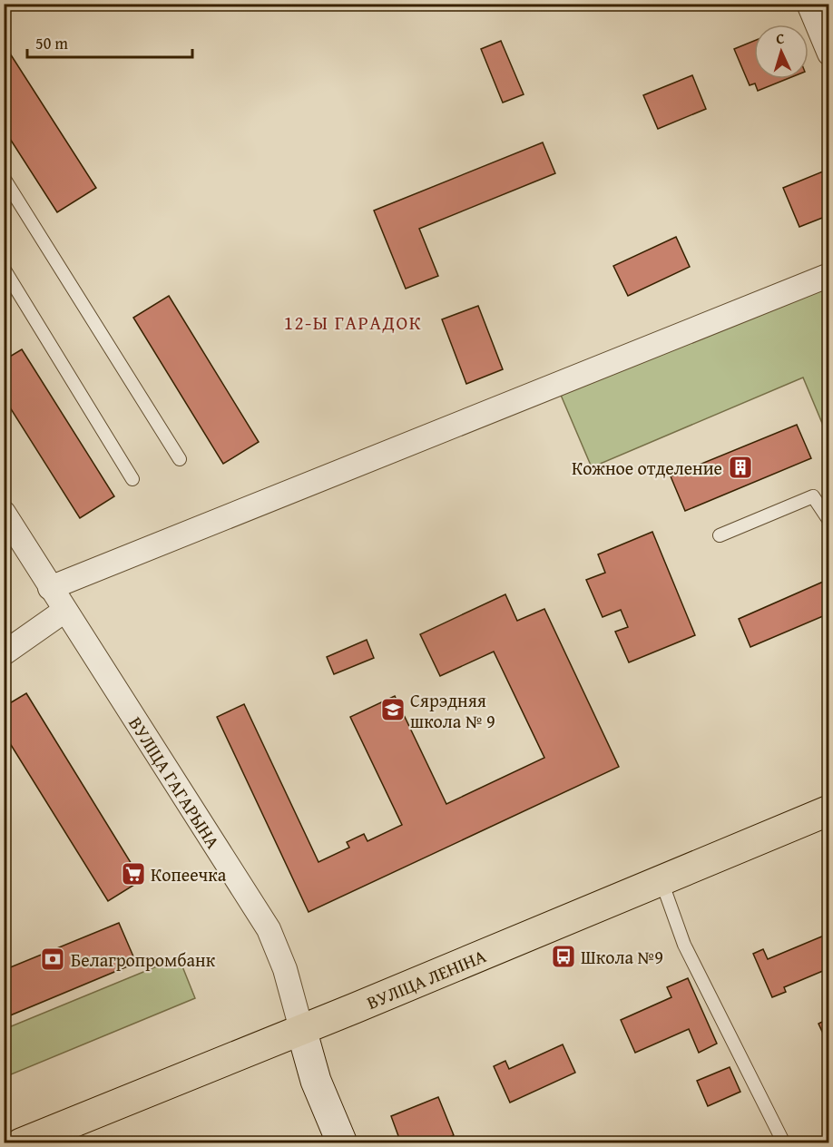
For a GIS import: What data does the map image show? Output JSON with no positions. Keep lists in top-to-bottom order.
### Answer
{
  "streets": {
    "main road": ["ВУЛІЦА ГАГАРЫНА", "ВУЛІЦА ЛЕНІНА"]
  },
  "crossings": [
    ["ВУЛІЦА ГАГАРЫНА", "ВУЛІЦА ЛЕНІНА"]
  ],
  "districts": ["12-Ы ГАРАДОК"],
  "places": {
    "building": ["Кожное отделение"],
    "school or university": ["Сярэдняя школа № 9"],
    "supermarket": ["Копеечка"],
    "bus stop": ["Школа №9"],
    "bank": ["Белагропромбанк"]
  },
  "scale_bar": "50 m",
  "north": "top"
}
